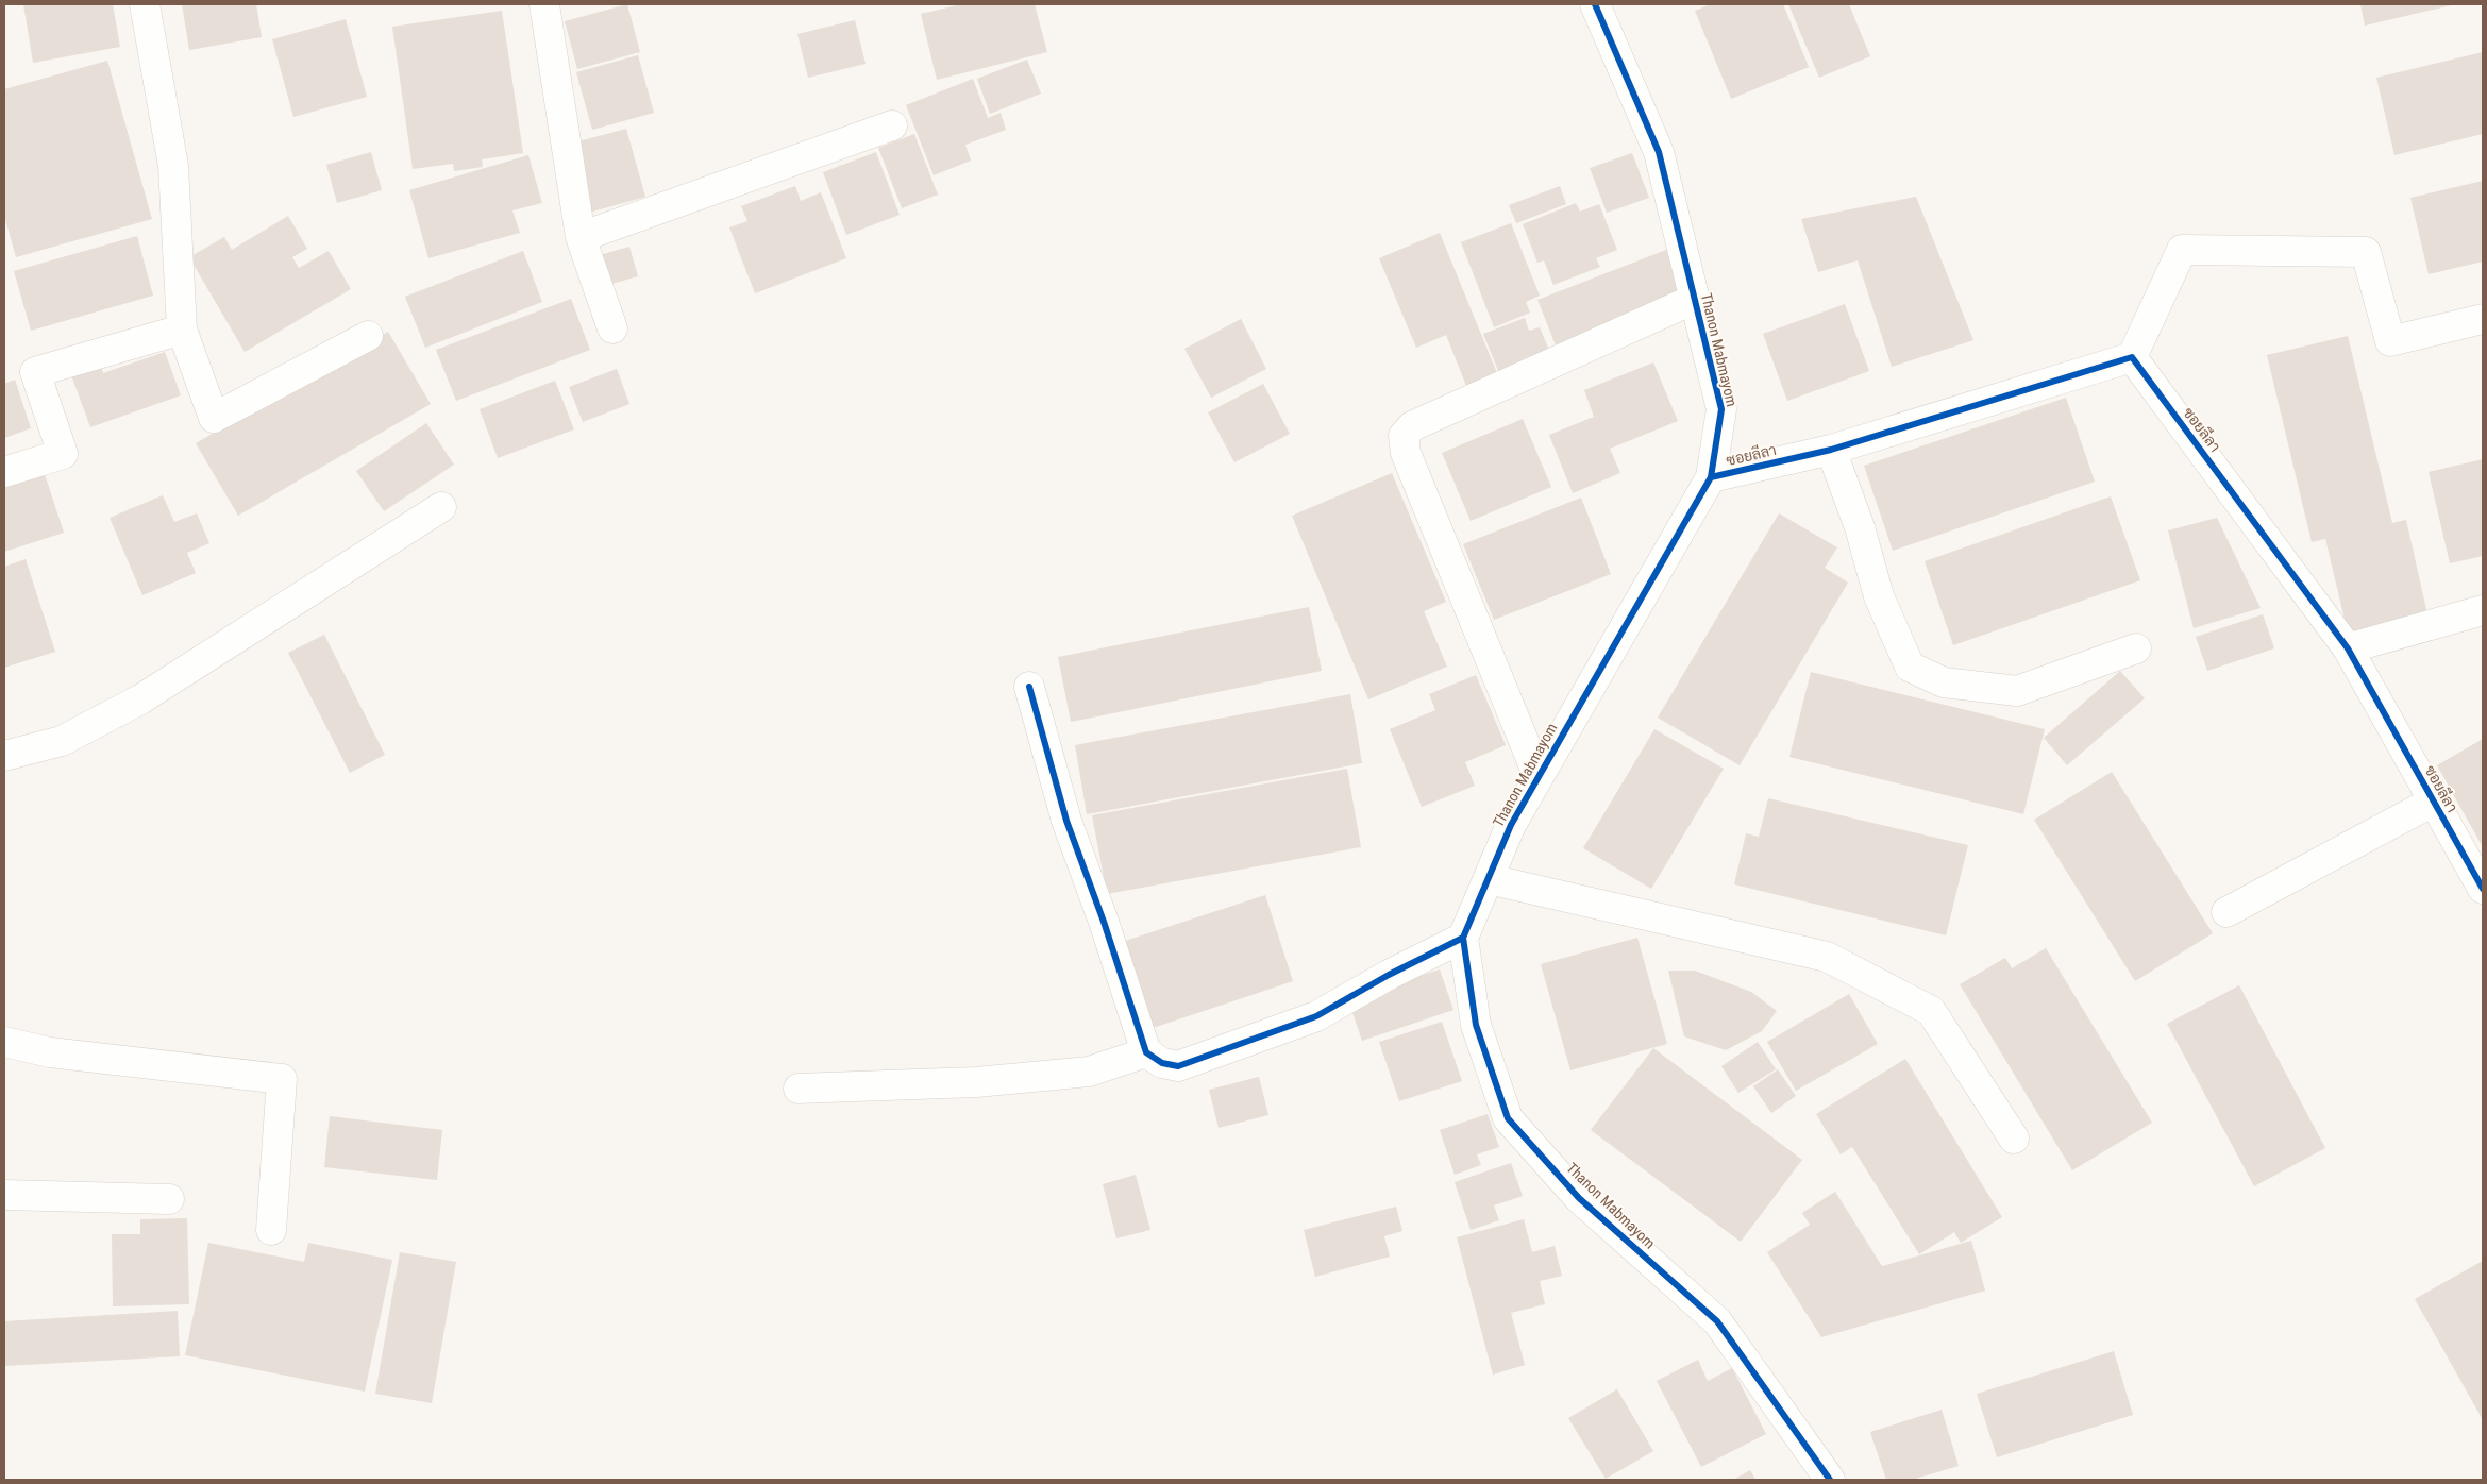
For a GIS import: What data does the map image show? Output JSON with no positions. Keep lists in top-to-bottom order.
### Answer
{
  "streets": {
    "street": ["Thanon Mabmayom", "ซอยลีลา"]
  },
  "crossings": [
    ["Thanon Mabmayom", "ซอยลีลา"]
  ]
}
